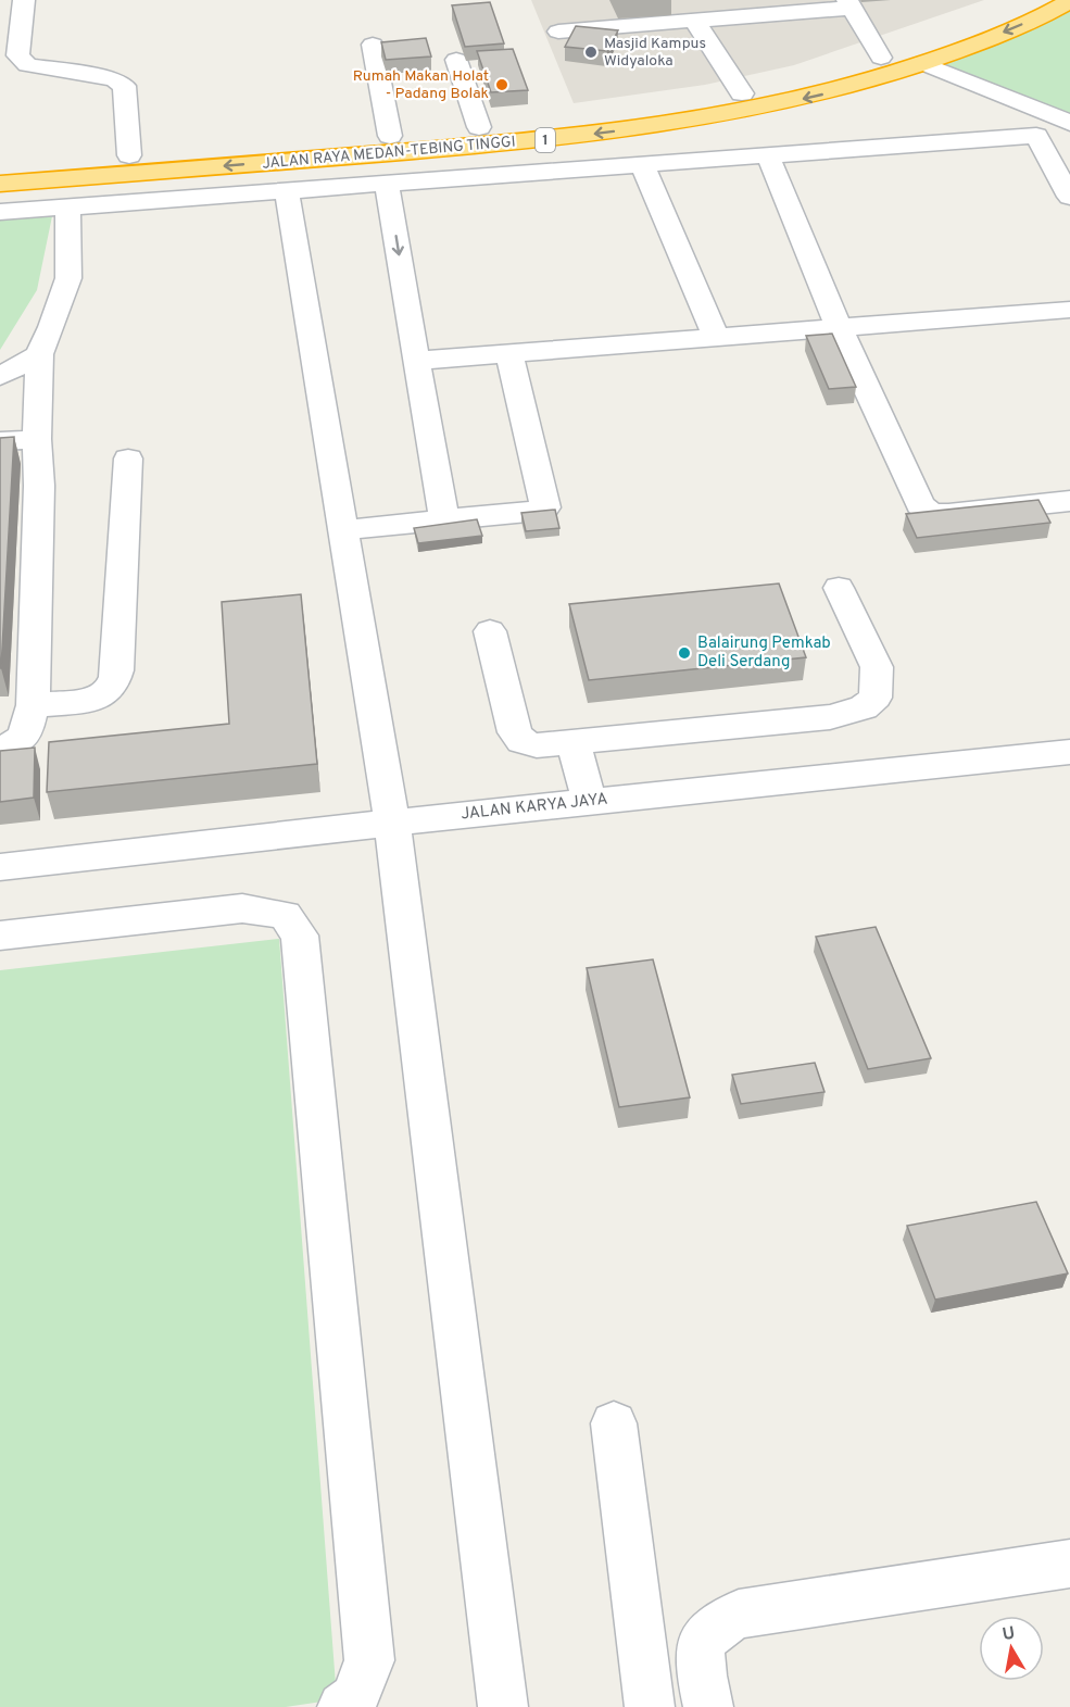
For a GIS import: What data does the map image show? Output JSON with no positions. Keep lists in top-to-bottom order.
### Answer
{
  "streets": {
    "highway": ["1", "JALAN RAYA MEDAN-TEBING TINGGI"],
    "street": ["JALAN KARYA JAYA"]
  },
  "places": ["Masjid Kampus Widyaloka", "Rumah Makan Holat - Padang Bolak", "Balairung Pemkab Deli Serdang"],
  "north": "top"
}
